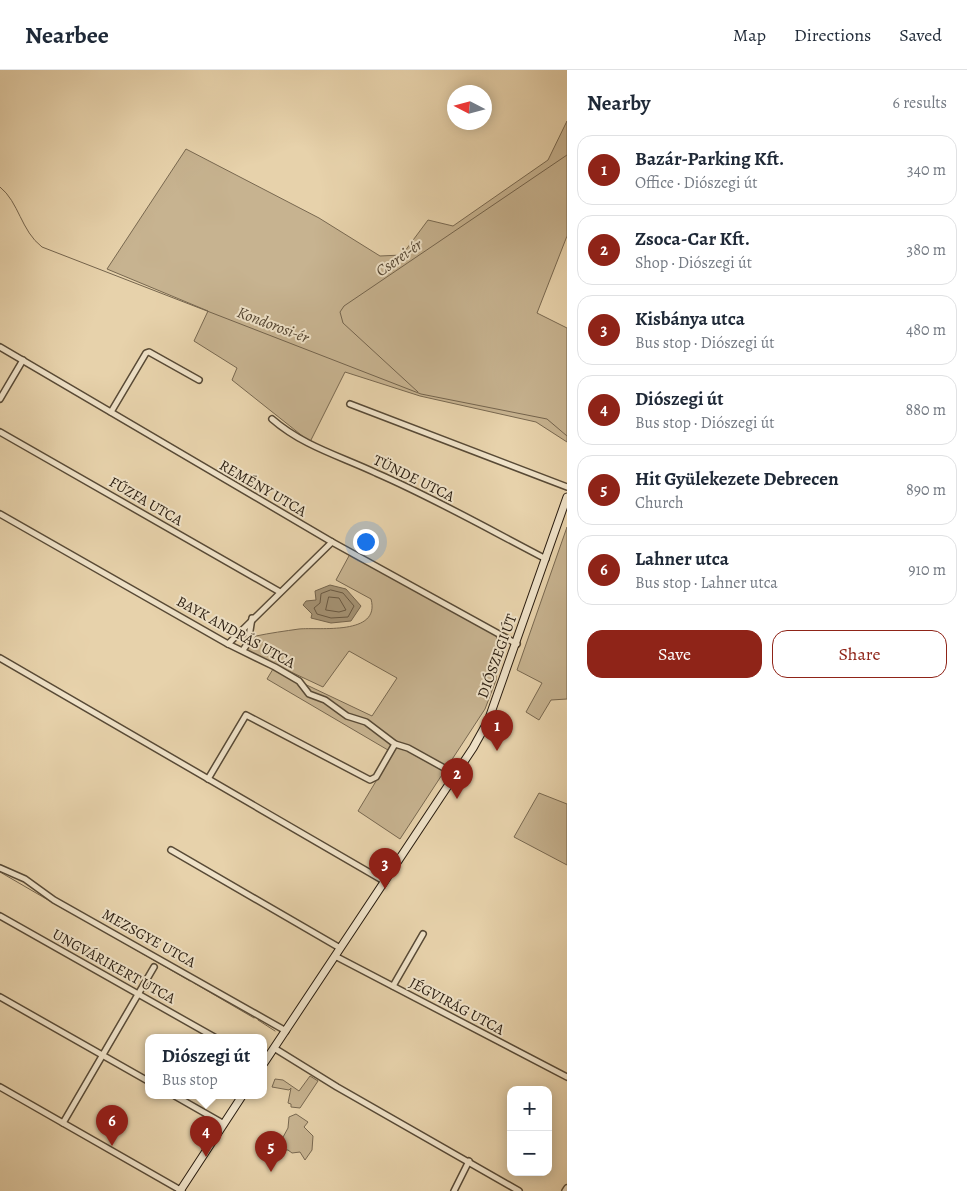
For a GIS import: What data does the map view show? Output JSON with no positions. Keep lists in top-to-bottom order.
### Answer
{
  "streets": {
    "main road": ["DIÓSZEGI ÚT"],
    "street": [
      "TÜNDE UTCA",
      "REMÉNY UTCA",
      "FŰZFA UTCA",
      "BAYK ANDRÁS UTCA",
      "MEZSGYE UTCA",
      "UNGVÁRIKERT UTCA",
      "JÉGVIRÁG UTCA"
    ]
  },
  "crossings": [
    ["TÜNDE UTCA", "DIÓSZEGI ÚT"],
    ["REMÉNY UTCA", "DIÓSZEGI ÚT"],
    ["BAYK ANDRÁS UTCA", "DIÓSZEGI ÚT"],
    ["DIÓSZEGI ÚT", "MEZSGYE UTCA"],
    ["DIÓSZEGI ÚT", "JÉGVIRÁG UTCA"]
  ],
  "water": ["Cserei-ér", "Kondorosi-ér"],
  "north": "left",
  "page": {
    "header": "Nearbee",
    "nav": ["Map", "Directions", "Saved"],
    "heading": ["Nearby", "6 results"],
    "list": [
      {
        "mark": "1",
        "name": "Bazár-Parking Kft.",
        "note": "Office · Diószegi út",
        "value": "340 m"
      },
      {
        "mark": "2",
        "name": "Zsoca-Car Kft.",
        "note": "Shop · Diószegi út",
        "value": "380 m"
      },
      {
        "mark": "3",
        "name": "Kisbánya utca",
        "note": "Bus stop · Diószegi út",
        "value": "480 m"
      },
      {
        "mark": "4",
        "name": "Diószegi út",
        "note": "Bus stop · Diószegi út",
        "value": "880 m"
      },
      {
        "mark": "5",
        "name": "Hit Gyülekezete Debrecen",
        "note": "Church",
        "value": "890 m"
      },
      {
        "mark": "6",
        "name": "Lahner utca",
        "note": "Bus stop · Lahner utca",
        "value": "910 m"
      }
    ],
    "buttons": ["Save", "Share"],
    "pins": [
      "1",
      "2",
      "3",
      "6",
      "4",
      "5"
    ],
    "popup": ["Diószegi út", "Bus stop"],
    "map_buttons": ["+", "−"]
  }
}
